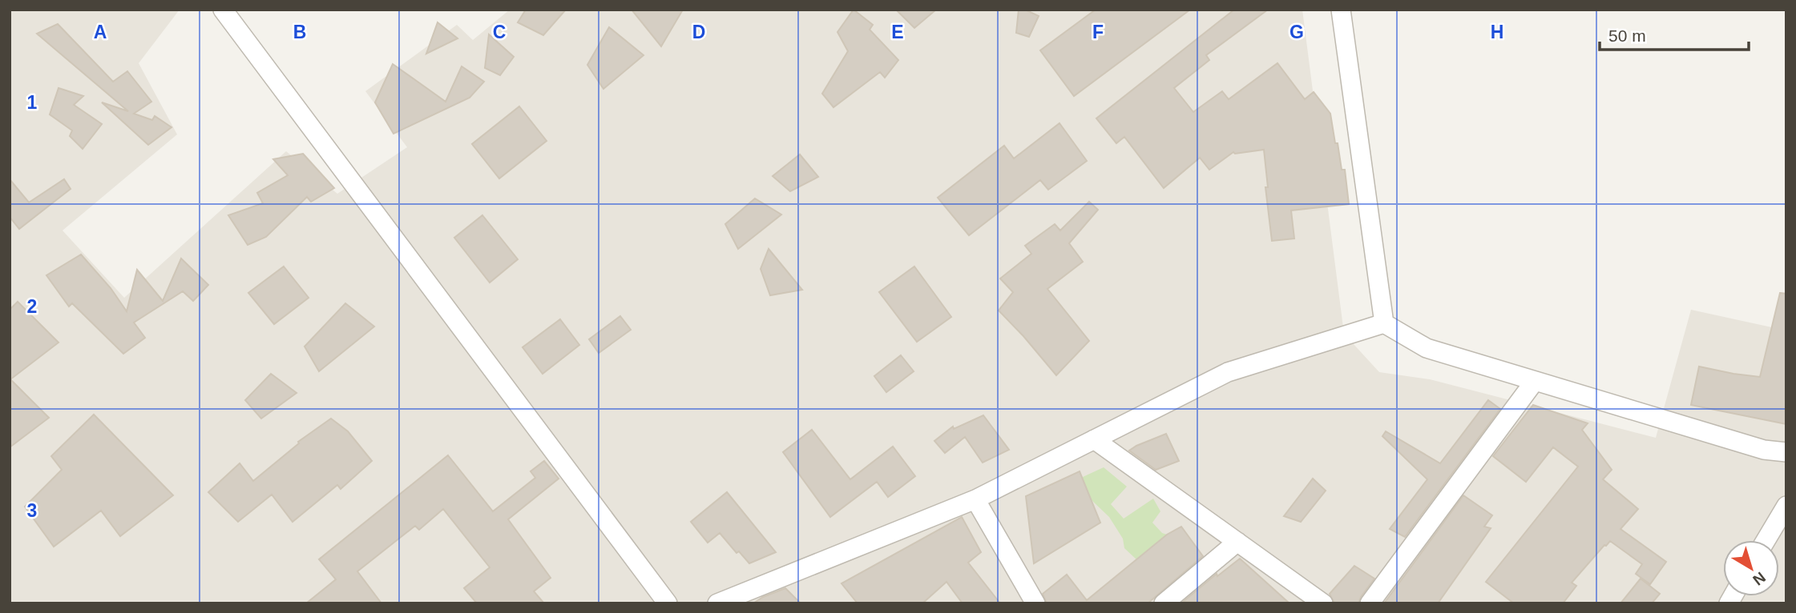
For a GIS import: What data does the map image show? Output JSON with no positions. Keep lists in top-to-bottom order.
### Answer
{
  "scale_bar": "50 m",
  "north": "bottom right",
  "grid": {
    "columns": [
      "A",
      "B",
      "C",
      "D",
      "E",
      "F",
      "G",
      "H"
    ],
    "rows": ["1", "2", "3"]
  }
}
